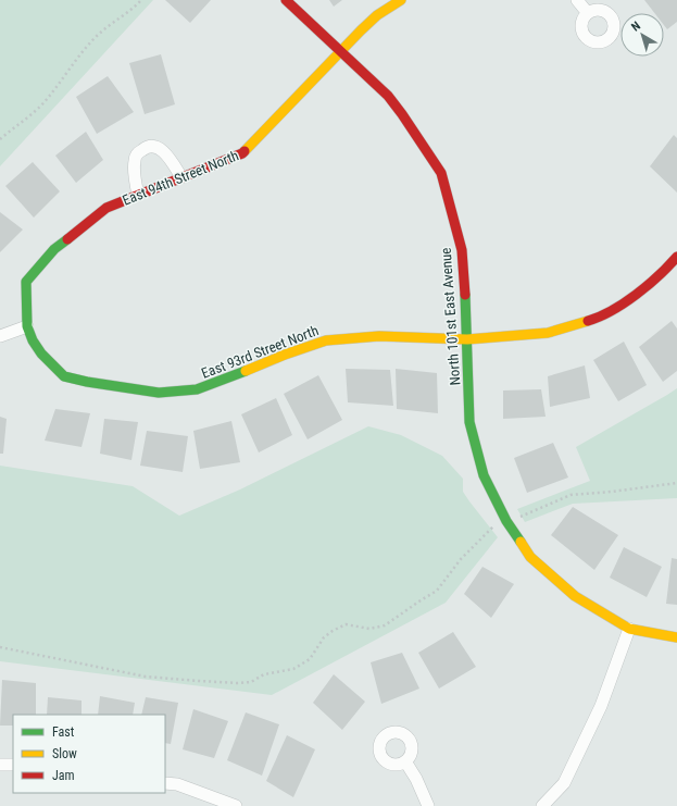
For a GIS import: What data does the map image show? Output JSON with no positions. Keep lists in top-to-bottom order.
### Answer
{
  "streets": {
    "street": ["East 94th Street North", "North 101st East Avenue", "East 93rd Street North"]
  },
  "crossings": [
    ["East 94th Street North", "North 101st East Avenue"],
    ["East 94th Street North", "East 93rd Street North"],
    ["North 101st East Avenue", "East 93rd Street North"]
  ],
  "legend": ["Fast", "Slow", "Jam"],
  "north": "top left"
}
